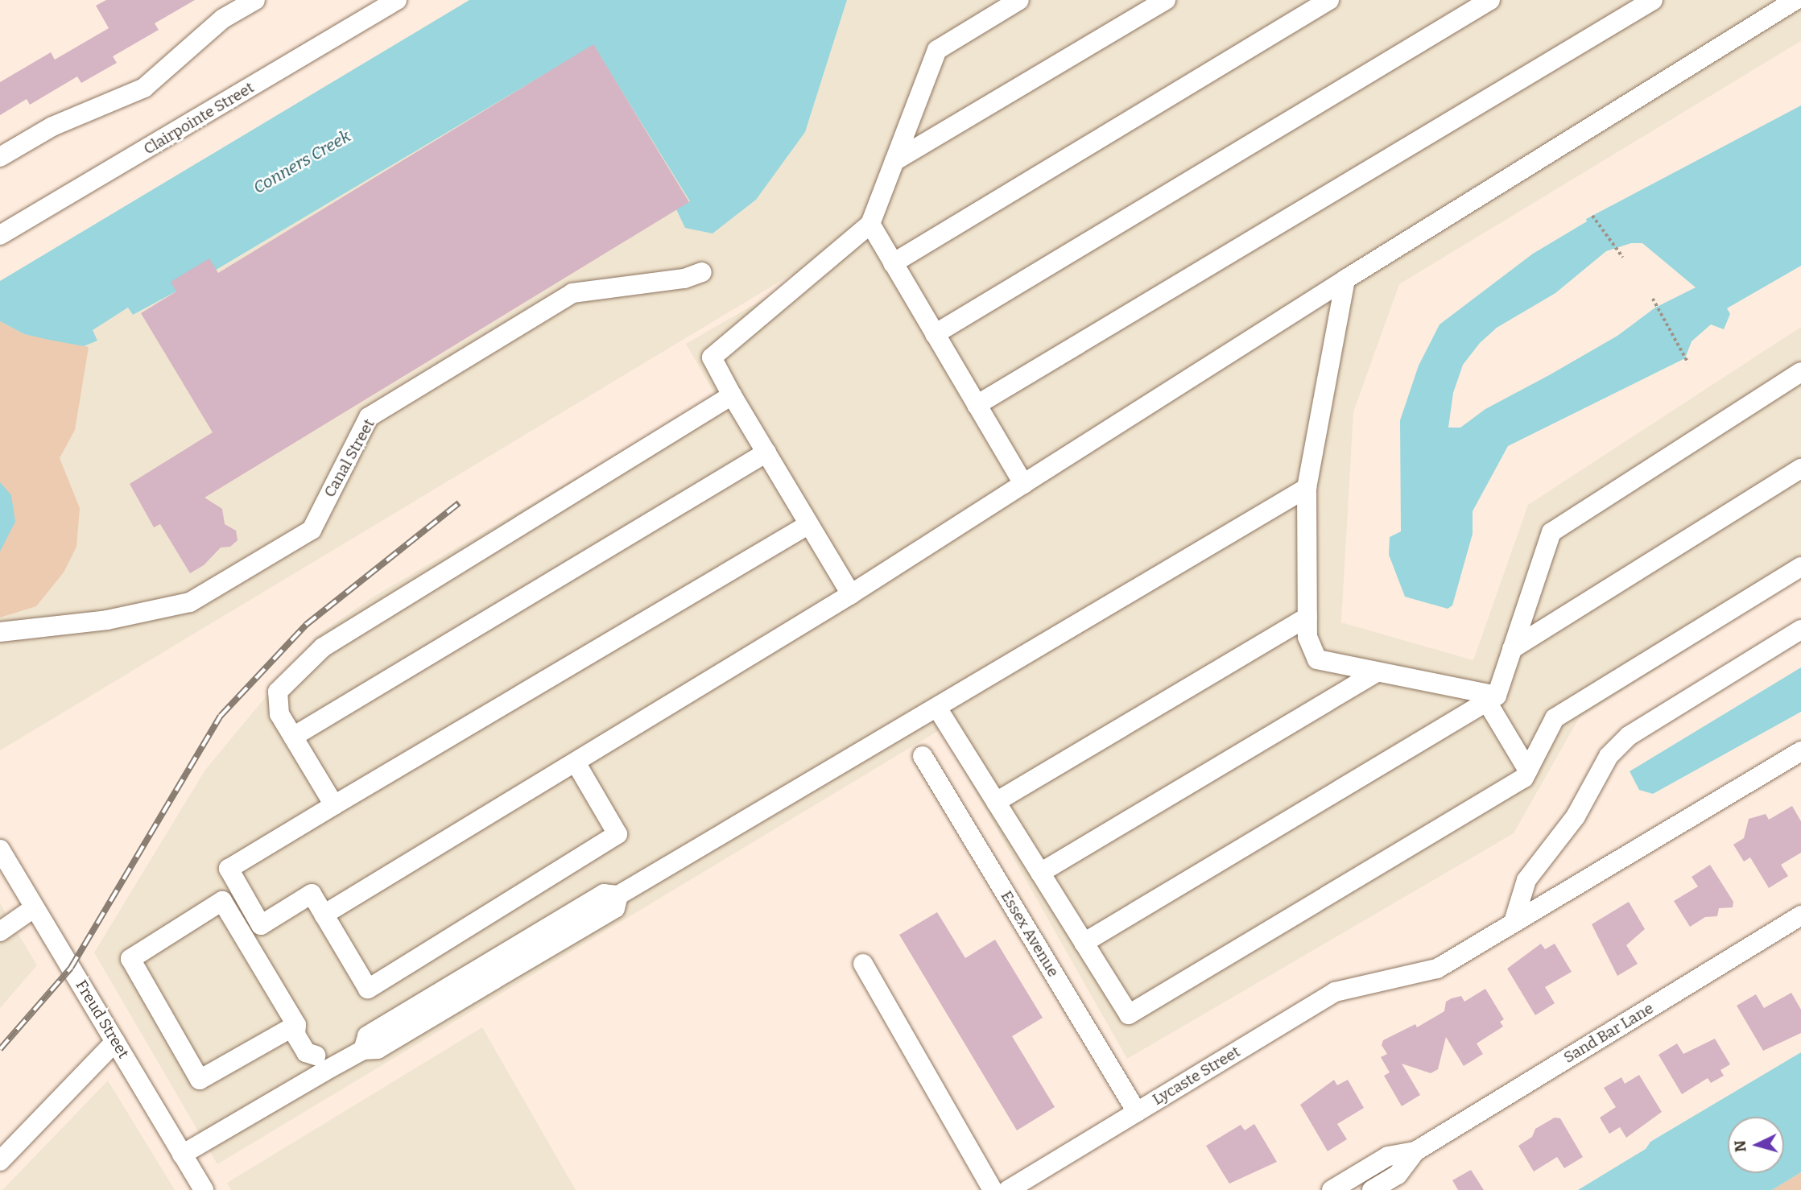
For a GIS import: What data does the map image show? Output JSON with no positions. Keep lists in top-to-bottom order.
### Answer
{
  "streets": {
    "street": [
      "Clairpointe Street",
      "Canal Street",
      "Essex Avenue",
      "Freud Street",
      "Sand Bar Lane",
      "Lycaste Street"
    ]
  },
  "crossings": [
    ["Essex Avenue", "Lycaste Street"]
  ],
  "water": ["Conners Creek"],
  "north": "left"
}
